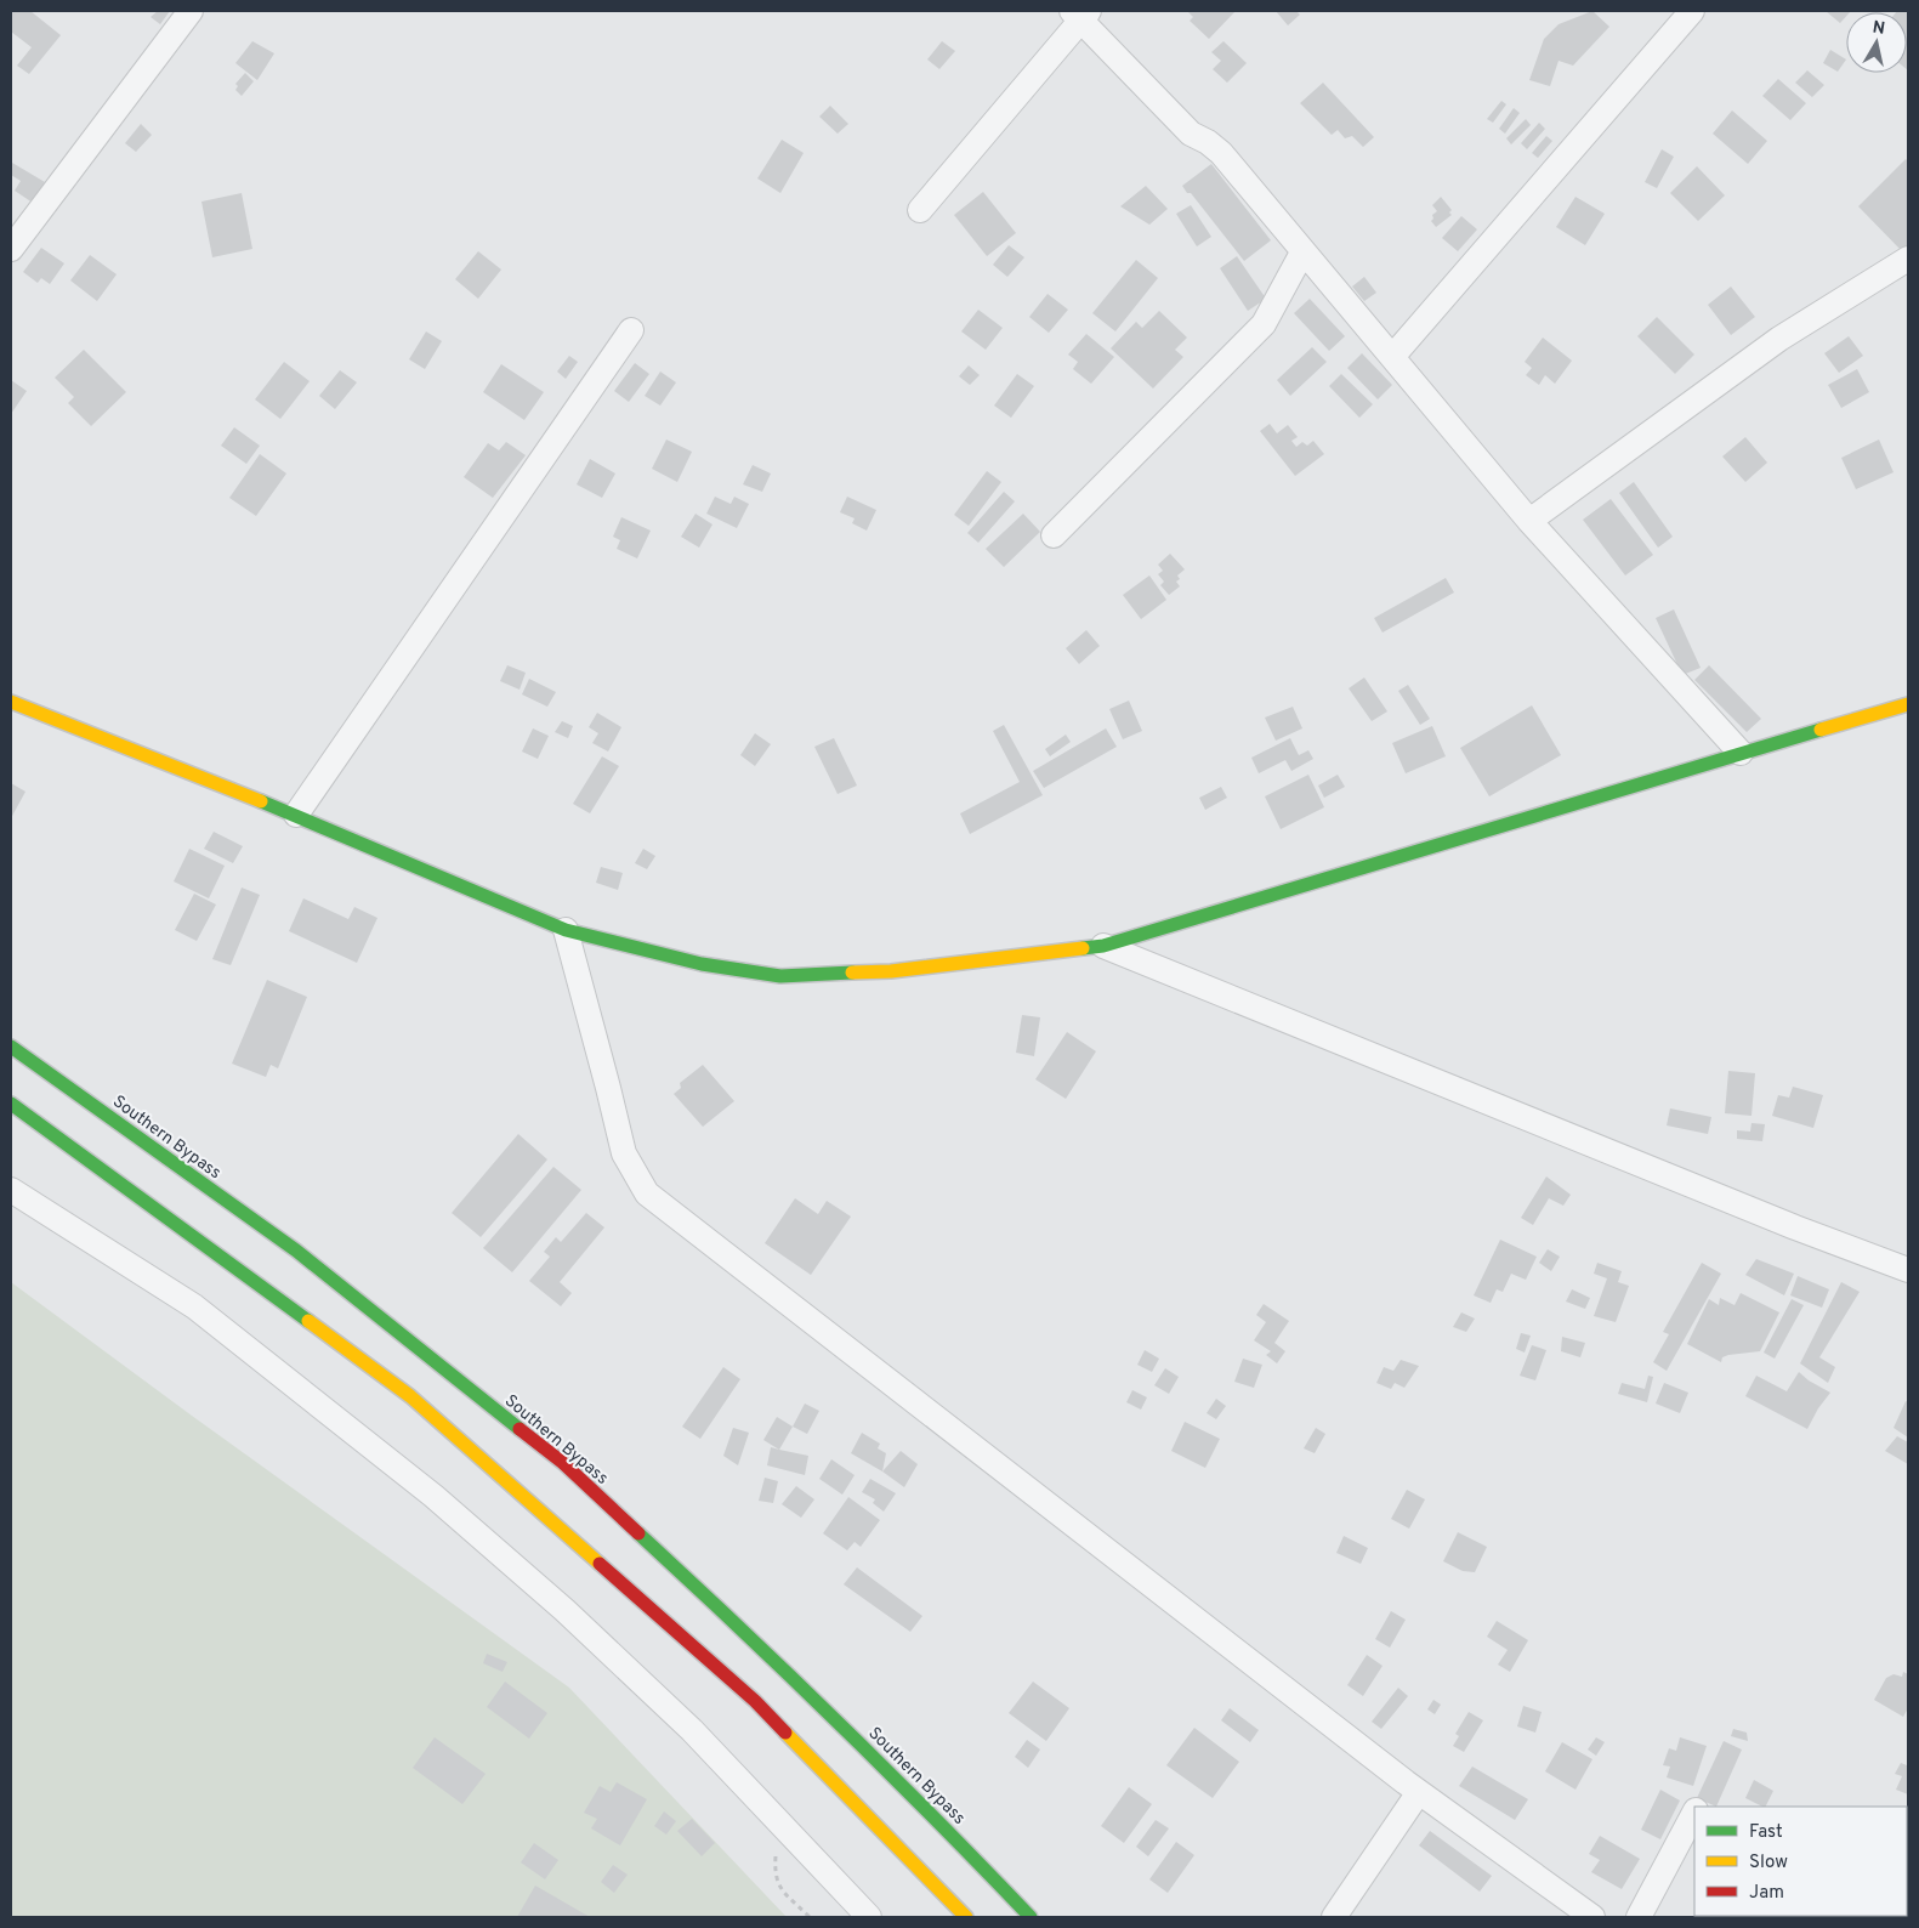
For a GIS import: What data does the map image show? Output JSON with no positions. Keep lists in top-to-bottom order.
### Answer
{
  "streets": {
    "main road": ["Southern Bypass"]
  },
  "legend": ["Fast", "Slow", "Jam"],
  "north": "top"
}
